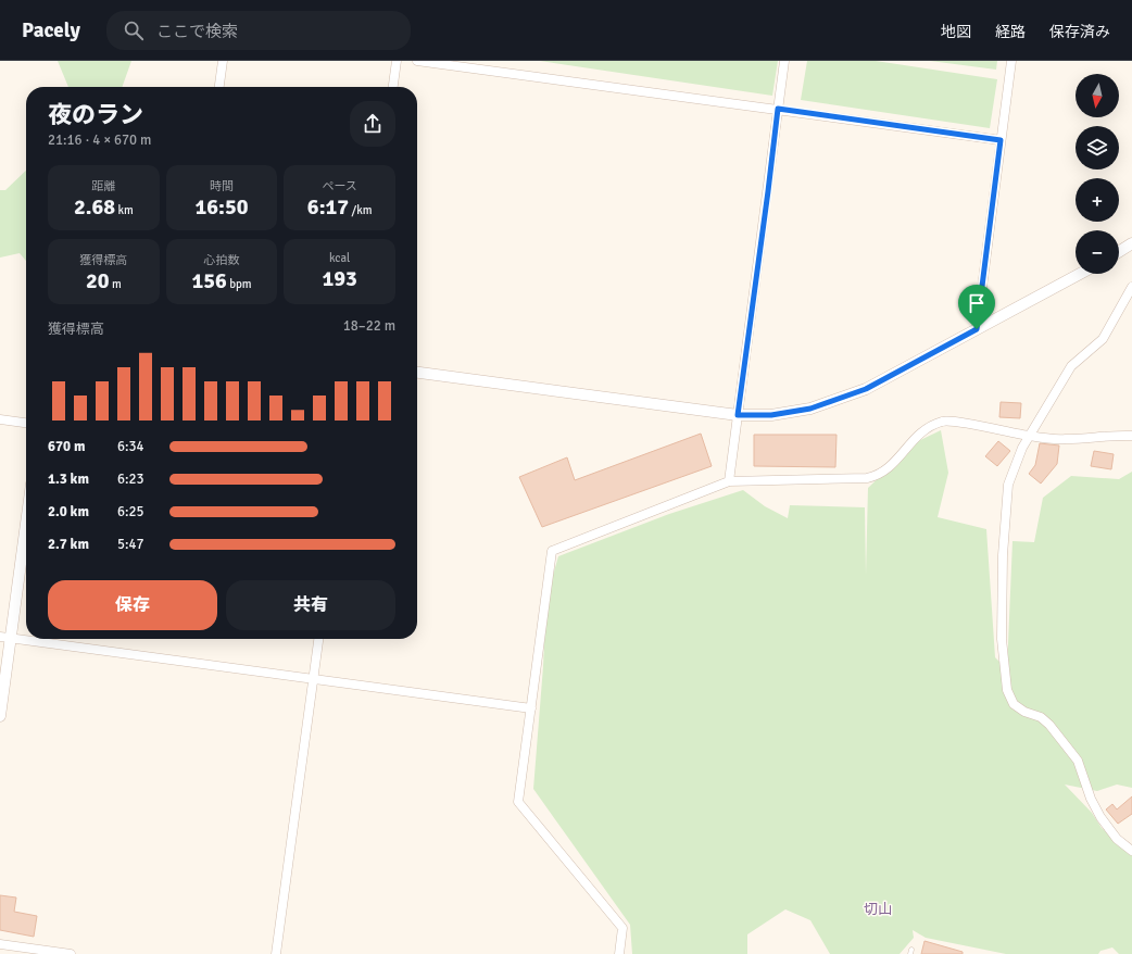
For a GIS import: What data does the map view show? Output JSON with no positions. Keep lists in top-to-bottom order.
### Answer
{
  "districts": ["切山"],
  "north": "bottom",
  "page": {
    "header": "Pacely",
    "search": "ここで検索",
    "nav": ["地図", "経路", "保存済み"],
    "map_buttons": ["+", "−"],
    "heading": ["夜のラン", "21:16 · 4 × 670 m"],
    "stats": [
      ["距離", "2.68 km"],
      ["時間", "16:50"],
      ["ペース", "6:17 /km"],
      ["獲得標高", "20 m"],
      ["心拍数", "156 bpm"],
      ["kcal", "193"]
    ],
    "chart": ["獲得標高", "18–22 m"],
    "list": [
      {
        "name": "670 m",
        "note": "6:34"
      },
      {
        "name": "1.3 km",
        "note": "6:23"
      },
      {
        "name": "2.0 km",
        "note": "6:25"
      },
      {
        "name": "2.7 km",
        "note": "5:47"
      }
    ],
    "buttons": ["保存", "共有"]
  }
}
